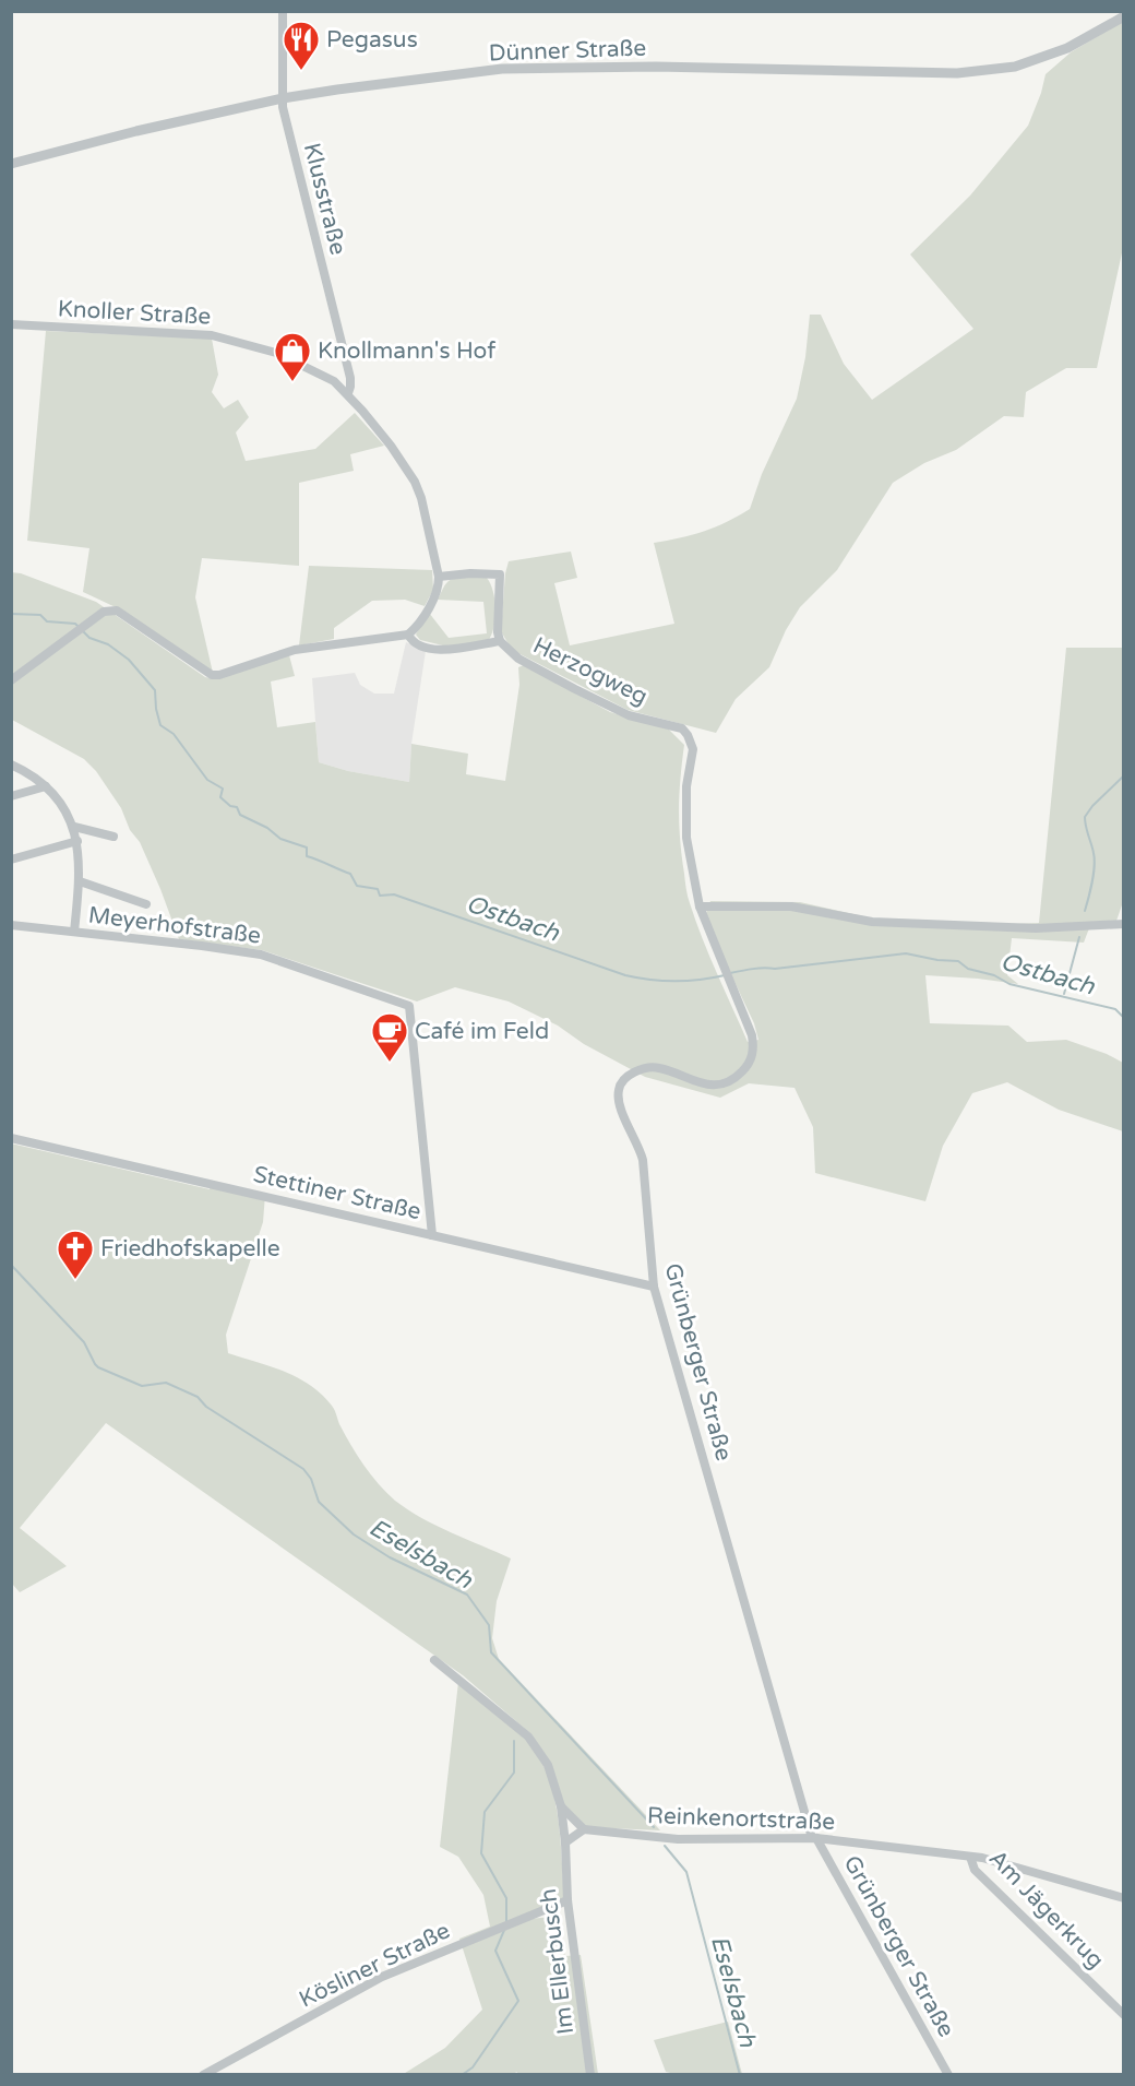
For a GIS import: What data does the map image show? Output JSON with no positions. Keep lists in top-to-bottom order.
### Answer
{
  "streets": {
    "street": [
      "Dünner Straße",
      "Klusstraße",
      "Knoller Straße",
      "Herzogweg",
      "Meyerhofstraße",
      "Stettiner Straße",
      "Grünberger Straße",
      "Reinkenortstraße",
      "Am Jägerkrug",
      "Im Ellerbusch",
      "Kösliner Straße"
    ]
  },
  "crossings": [
    ["Dünner Straße", "Klusstraße"],
    ["Klusstraße", "Knoller Straße"],
    ["Herzogweg", "Grünberger Straße"],
    ["Meyerhofstraße", "Stettiner Straße"],
    ["Stettiner Straße", "Grünberger Straße"],
    ["Grünberger Straße", "Reinkenortstraße"],
    ["Reinkenortstraße", "Am Jägerkrug"],
    ["Im Ellerbusch", "Kösliner Straße"]
  ],
  "water": ["Ostbach", "Eselsbach"],
  "places": {
    "restaurant": ["Pegasus"],
    "shop": ["Knollmann's Hof"],
    "cafe": ["Café im Feld"],
    "church": ["Friedhofskapelle"]
  }
}
